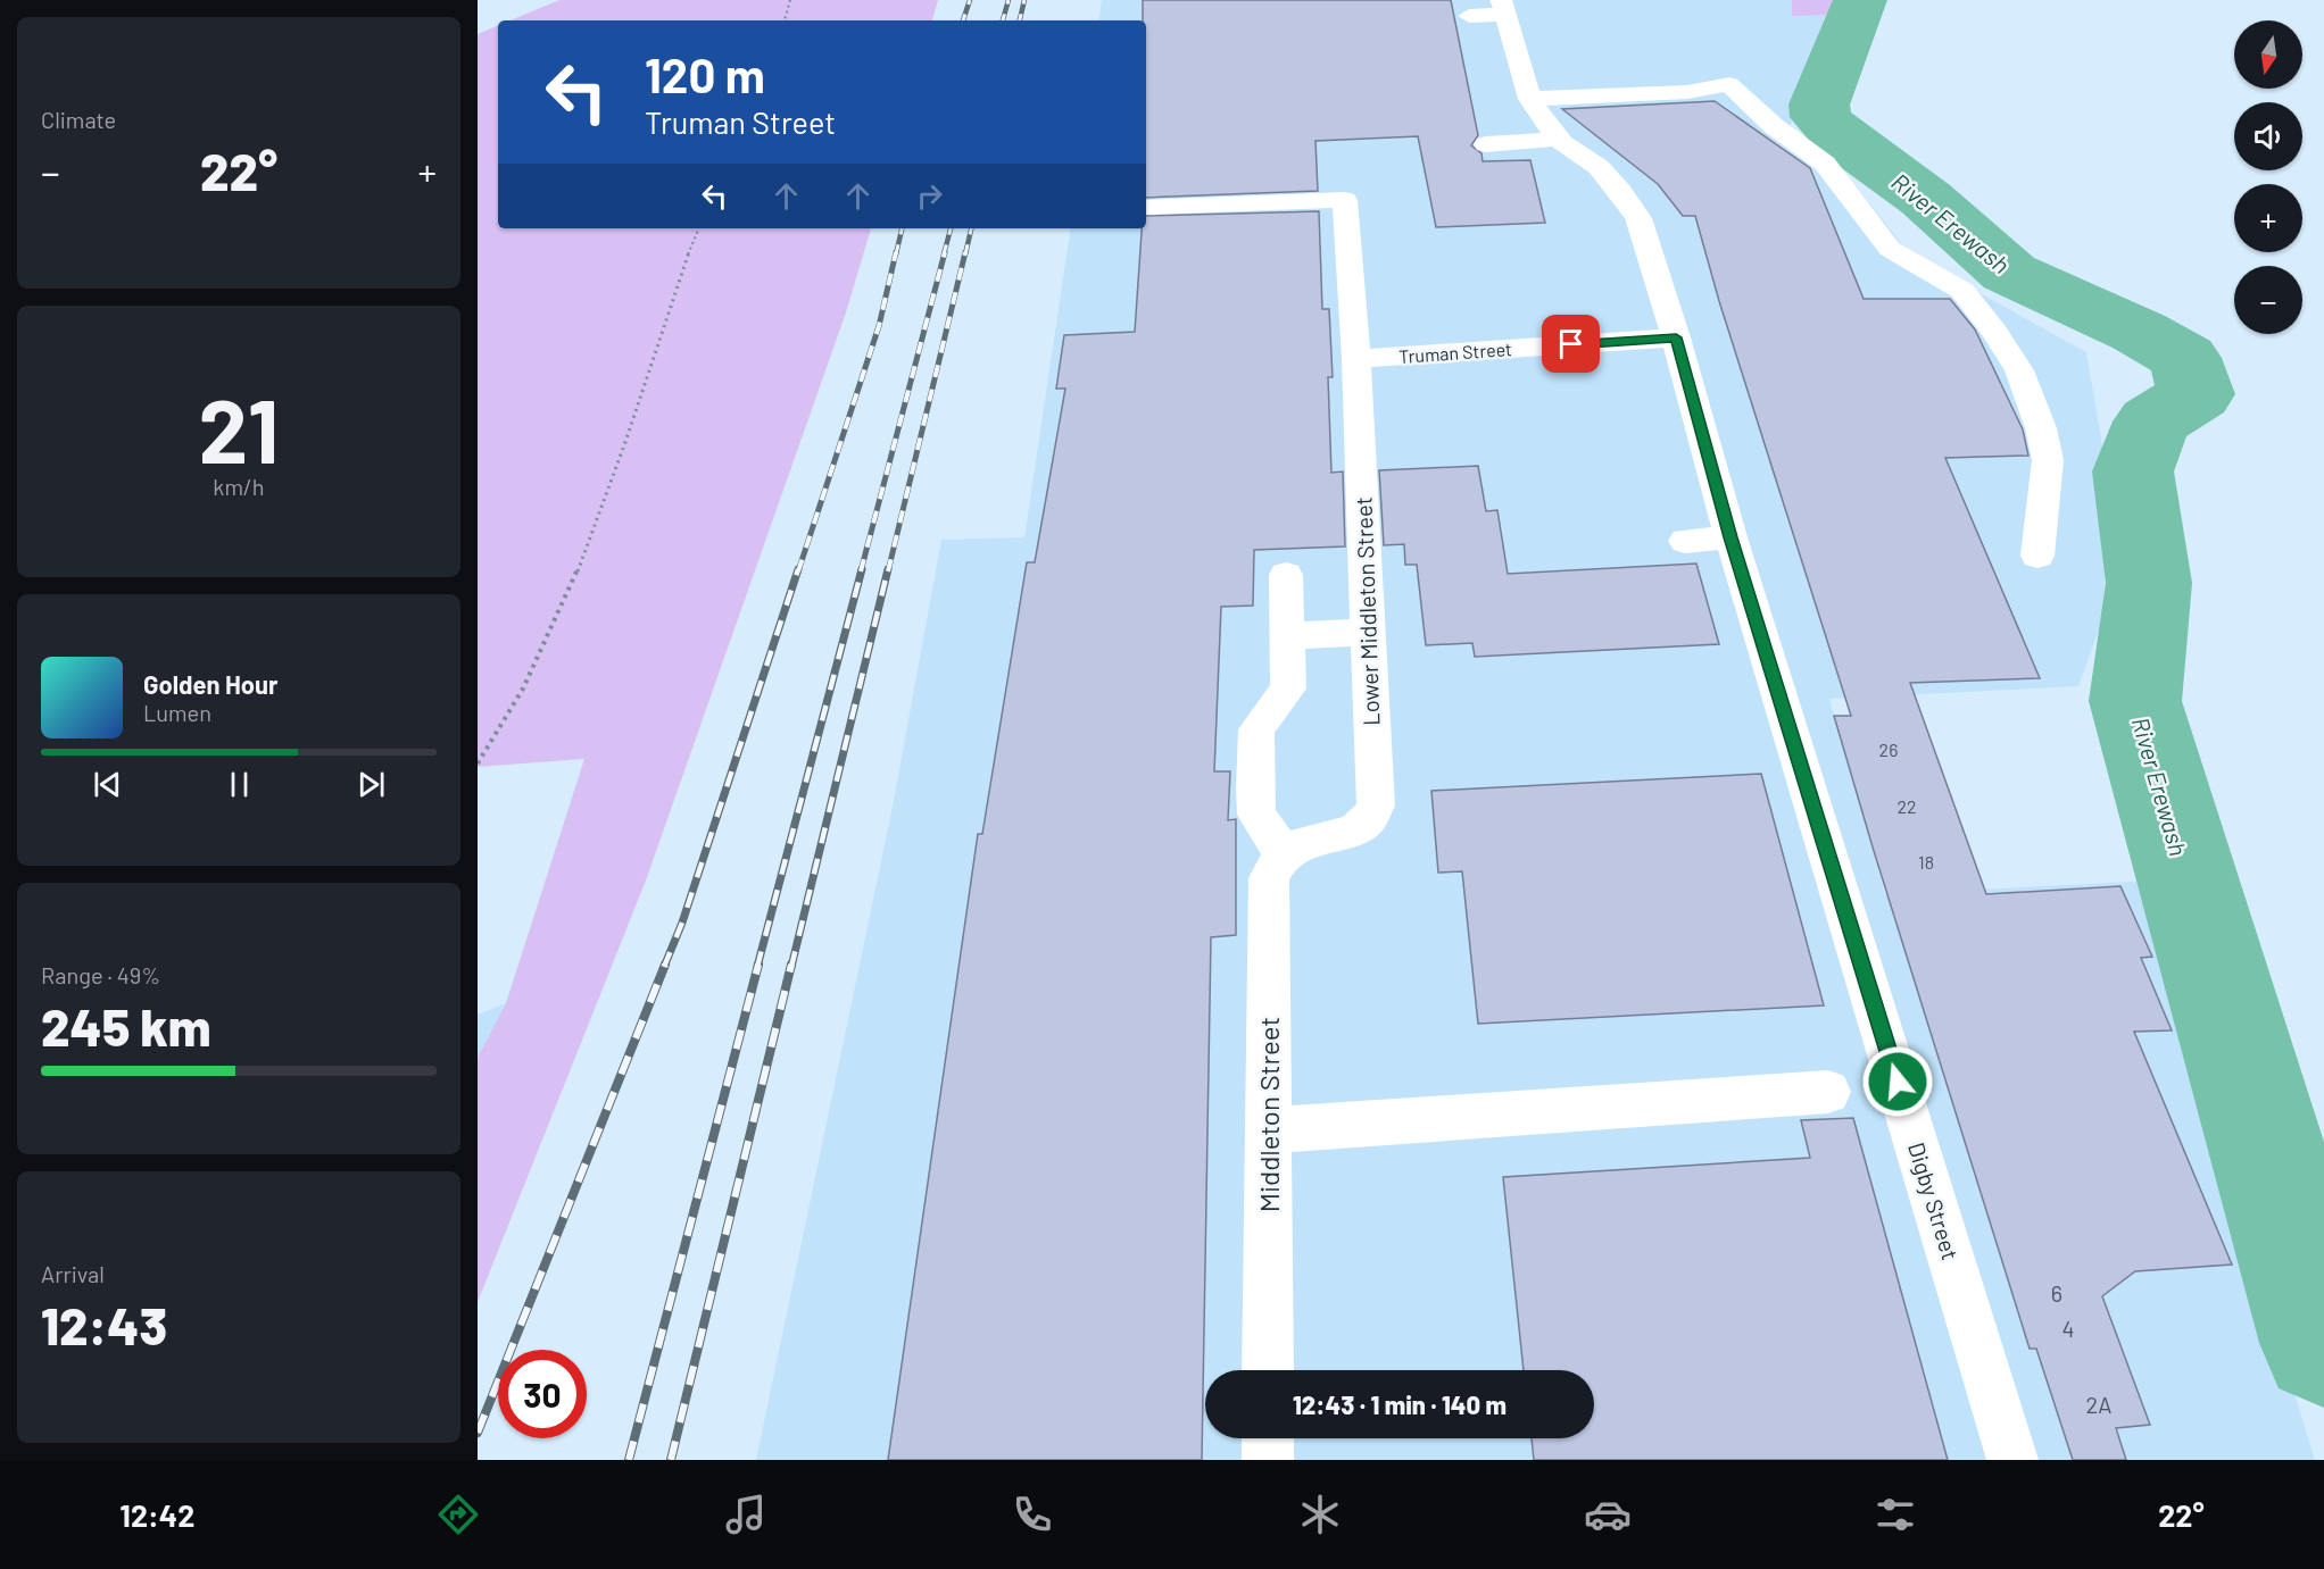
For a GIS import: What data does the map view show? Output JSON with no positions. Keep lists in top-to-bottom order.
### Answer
{
  "streets": {
    "street": [
      "Truman Street",
      "Lower Middleton Street",
      "Middleton Street",
      "Digby Street"
    ]
  },
  "crossings": [
    ["Truman Street", "Lower Middleton Street"],
    ["Truman Street", "Digby Street"],
    ["Lower Middleton Street", "Middleton Street"]
  ],
  "water": ["River Erewash"],
  "house_numbers": [
    "26",
    "22",
    "18",
    "6",
    "4",
    "2A"
  ],
  "north": "bottom",
  "page": {
    "tile": [
      "Climate",
      ["21", "km/h"],
      ["Range · 49%", "245 km"],
      ["Arrival", "12:43"]
    ],
    "map_buttons": ["+", "−"],
    "turn": ["120 m", "Truman Street"],
    "heat": ["−", "22°", "+"],
    "song": ["Golden Hour", "Lumen"],
    "limit": "30",
    "trip": "12:43 · 1 min · 140 m",
    "tabs": ["12:42", "22°"]
  }
}
